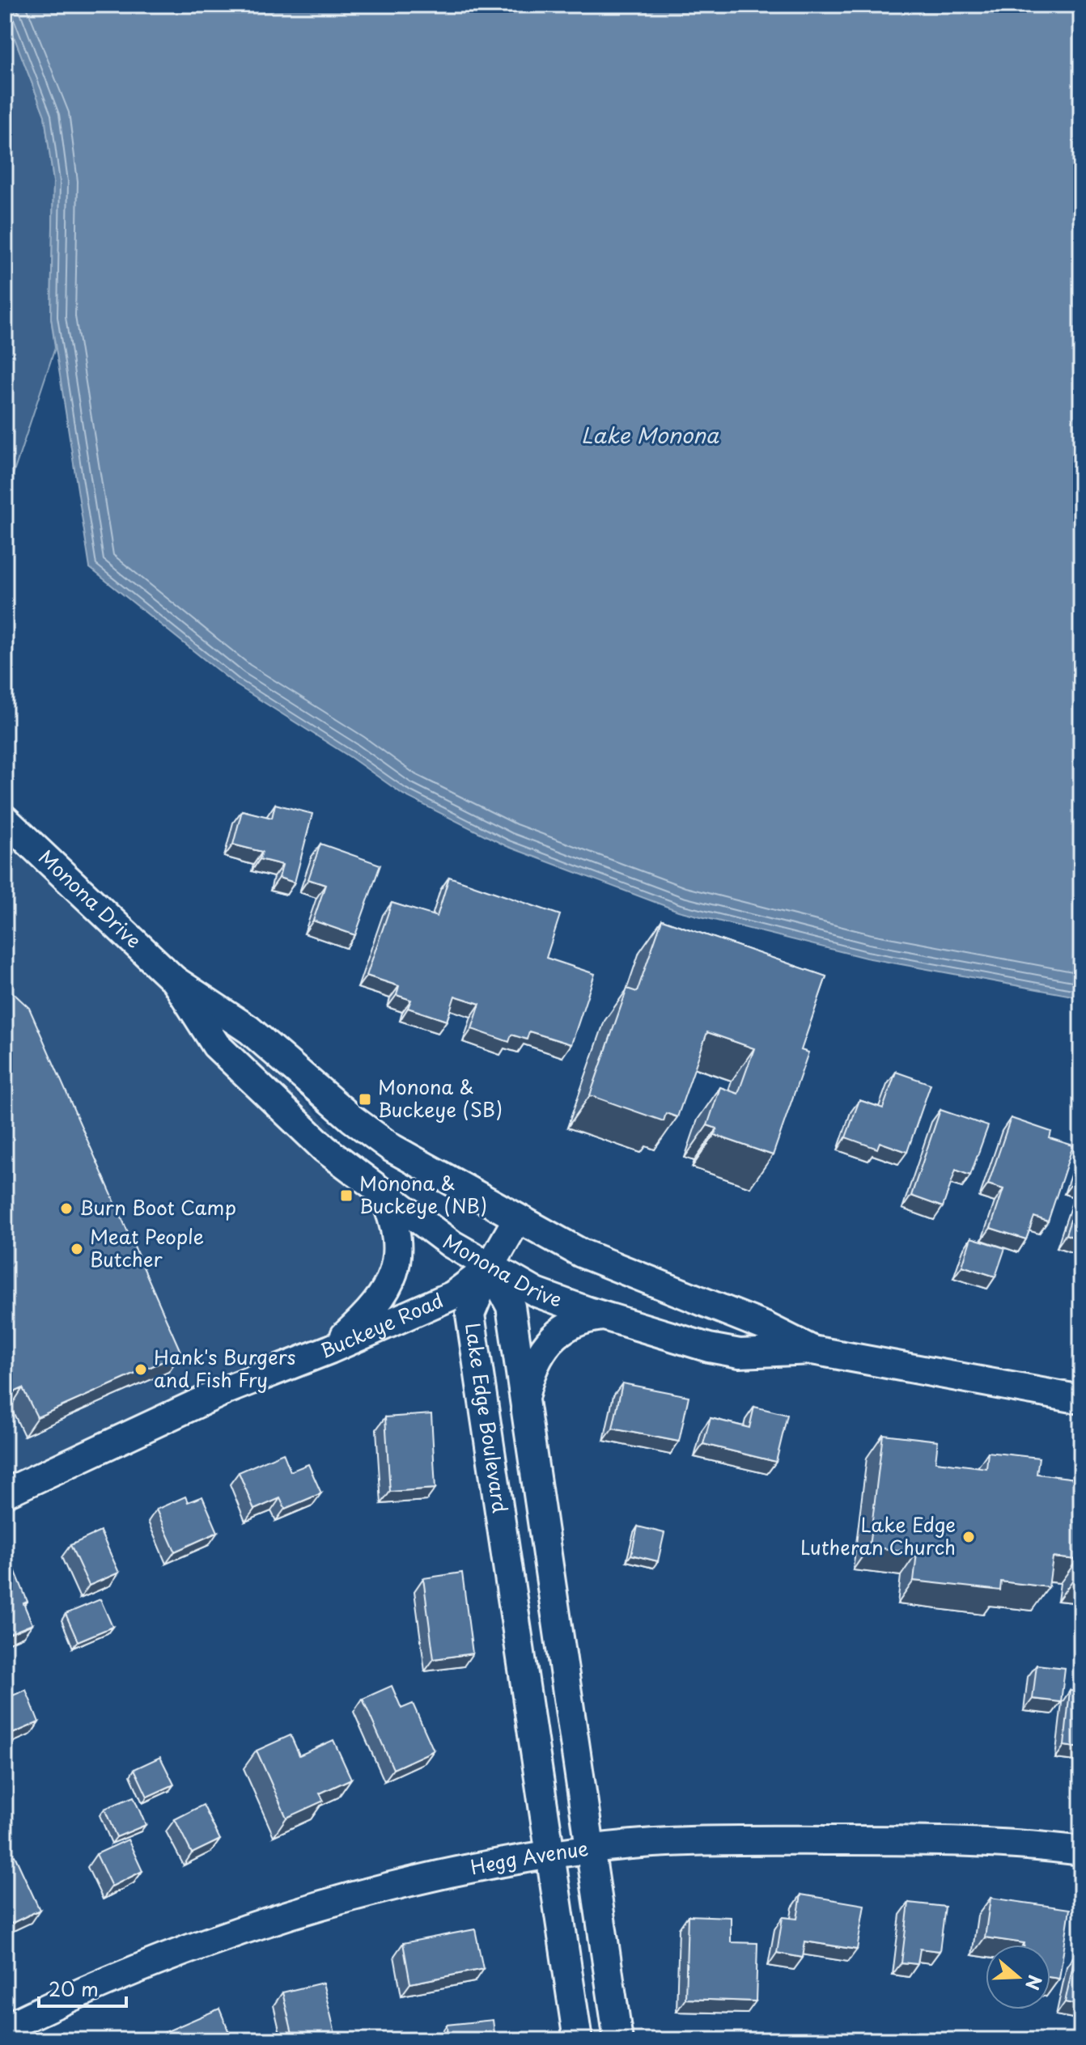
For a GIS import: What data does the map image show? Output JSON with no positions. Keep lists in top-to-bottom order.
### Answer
{
  "streets": {
    "street": [
      "Monona Drive",
      "Buckeye Road",
      "Lake Edge Boulevard",
      "Hegg Avenue"
    ]
  },
  "crossings": [
    ["Monona Drive", "Buckeye Road"],
    ["Monona Drive", "Lake Edge Boulevard"],
    ["Buckeye Road", "Lake Edge Boulevard"],
    ["Lake Edge Boulevard", "Hegg Avenue"]
  ],
  "water": ["Lake Monona"],
  "places": {
    "transit": ["Monona & Buckeye (SB)", "Monona & Buckeye (NB)"],
    "other": [
      "Burn Boot Camp",
      "Meat People Butcher",
      "Hank's Burgers and Fish Fry",
      "Lake Edge Lutheran Church"
    ]
  },
  "scale_bar": "20 m",
  "north": "right"
}
